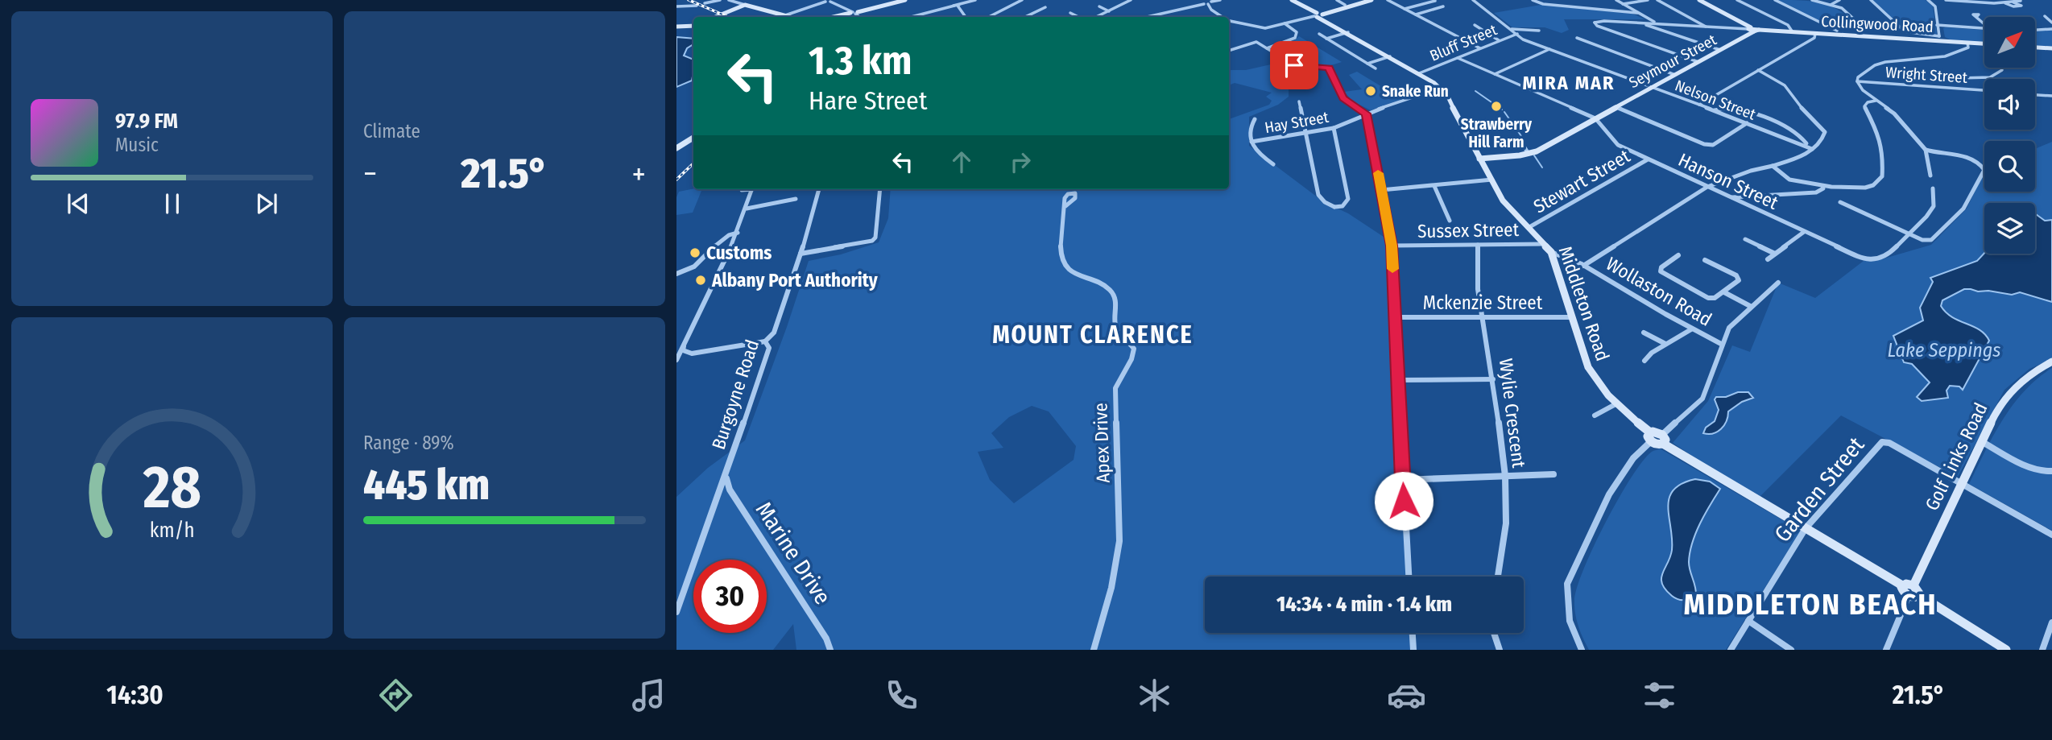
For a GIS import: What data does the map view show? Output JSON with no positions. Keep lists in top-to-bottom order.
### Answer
{
  "streets": {
    "main road": [
      "Collingwood Road",
      "Seymour Street",
      "Middleton Road",
      "Golf Links Road"
    ],
    "street": [
      "Bluff Street",
      "Wright Street",
      "Nelson Street",
      "Hay Street",
      "Stewart Street",
      "Hanson Street",
      "Sussex Street",
      "Wollaston Road",
      "Mckenzie Street",
      "Burgoyne Road",
      "Wylie Crescent",
      "Apex Drive",
      "Garden Street",
      "Marine Drive"
    ]
  },
  "crossings": [
    ["Collingwood Road", "Seymour Street"],
    ["Bluff Street", "Nelson Street"],
    ["Bluff Street", "Middleton Road"],
    ["Seymour Street", "Nelson Street"],
    ["Seymour Street", "Hanson Street"],
    ["Seymour Street", "Middleton Road"],
    ["Hay Street", "Middleton Road"],
    ["Stewart Street", "Hanson Street"],
    ["Stewart Street", "Middleton Road"],
    ["Sussex Street", "Middleton Road"],
    ["Sussex Street", "Wylie Crescent"],
    ["Wollaston Road", "Middleton Road"],
    ["Mckenzie Street", "Middleton Road"],
    ["Mckenzie Street", "Wylie Crescent"],
    ["Burgoyne Road", "Marine Drive"],
    ["Golf Links Road", "Garden Street"]
  ],
  "districts": ["MIRA MAR", "MOUNT CLARENCE", "MIDDLETON BEACH"],
  "water": ["Lake Seppings"],
  "places": [
    "Snake Run",
    "Strawberry Hill Farm",
    "Customs",
    "Albany Port Authority"
  ],
  "north": "top right",
  "page": {
    "tile": [
      "Climate",
      ["Range · 89%", "445 km"]
    ],
    "turn": ["1.3 km", "Hare Street"],
    "song": ["97.9 FM", "Music"],
    "heat": ["−", "21.5°", "+"],
    "limit": "30",
    "trip": "14:34 · 4 min · 1.4 km",
    "tabs": ["14:30", "21.5°"],
    "gauge": ["28", "km/h"]
  }
}
